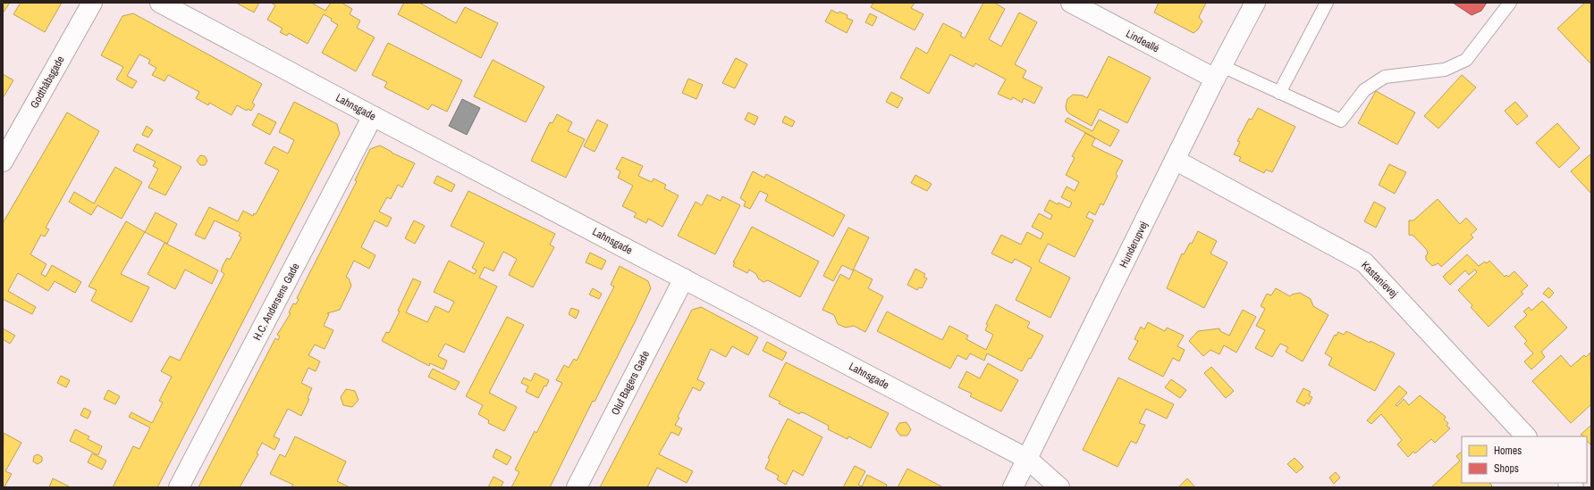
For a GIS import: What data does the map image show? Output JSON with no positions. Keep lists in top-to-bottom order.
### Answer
{
  "streets": {
    "street": [
      "Lindeallé",
      "Godthåbsgade",
      "Lahnsgade",
      "Hunderupvej",
      "Kastanievej",
      "H.C. Andersens Gade",
      "Oluf Bagers Gade"
    ]
  },
  "crossings": [
    ["Lindeallé", "Hunderupvej"],
    ["Lahnsgade", "Hunderupvej"],
    ["Lahnsgade", "H.C. Andersens Gade"],
    ["Lahnsgade", "Oluf Bagers Gade"],
    ["Hunderupvej", "Kastanievej"]
  ],
  "legend": ["Homes", "Shops"]
}
